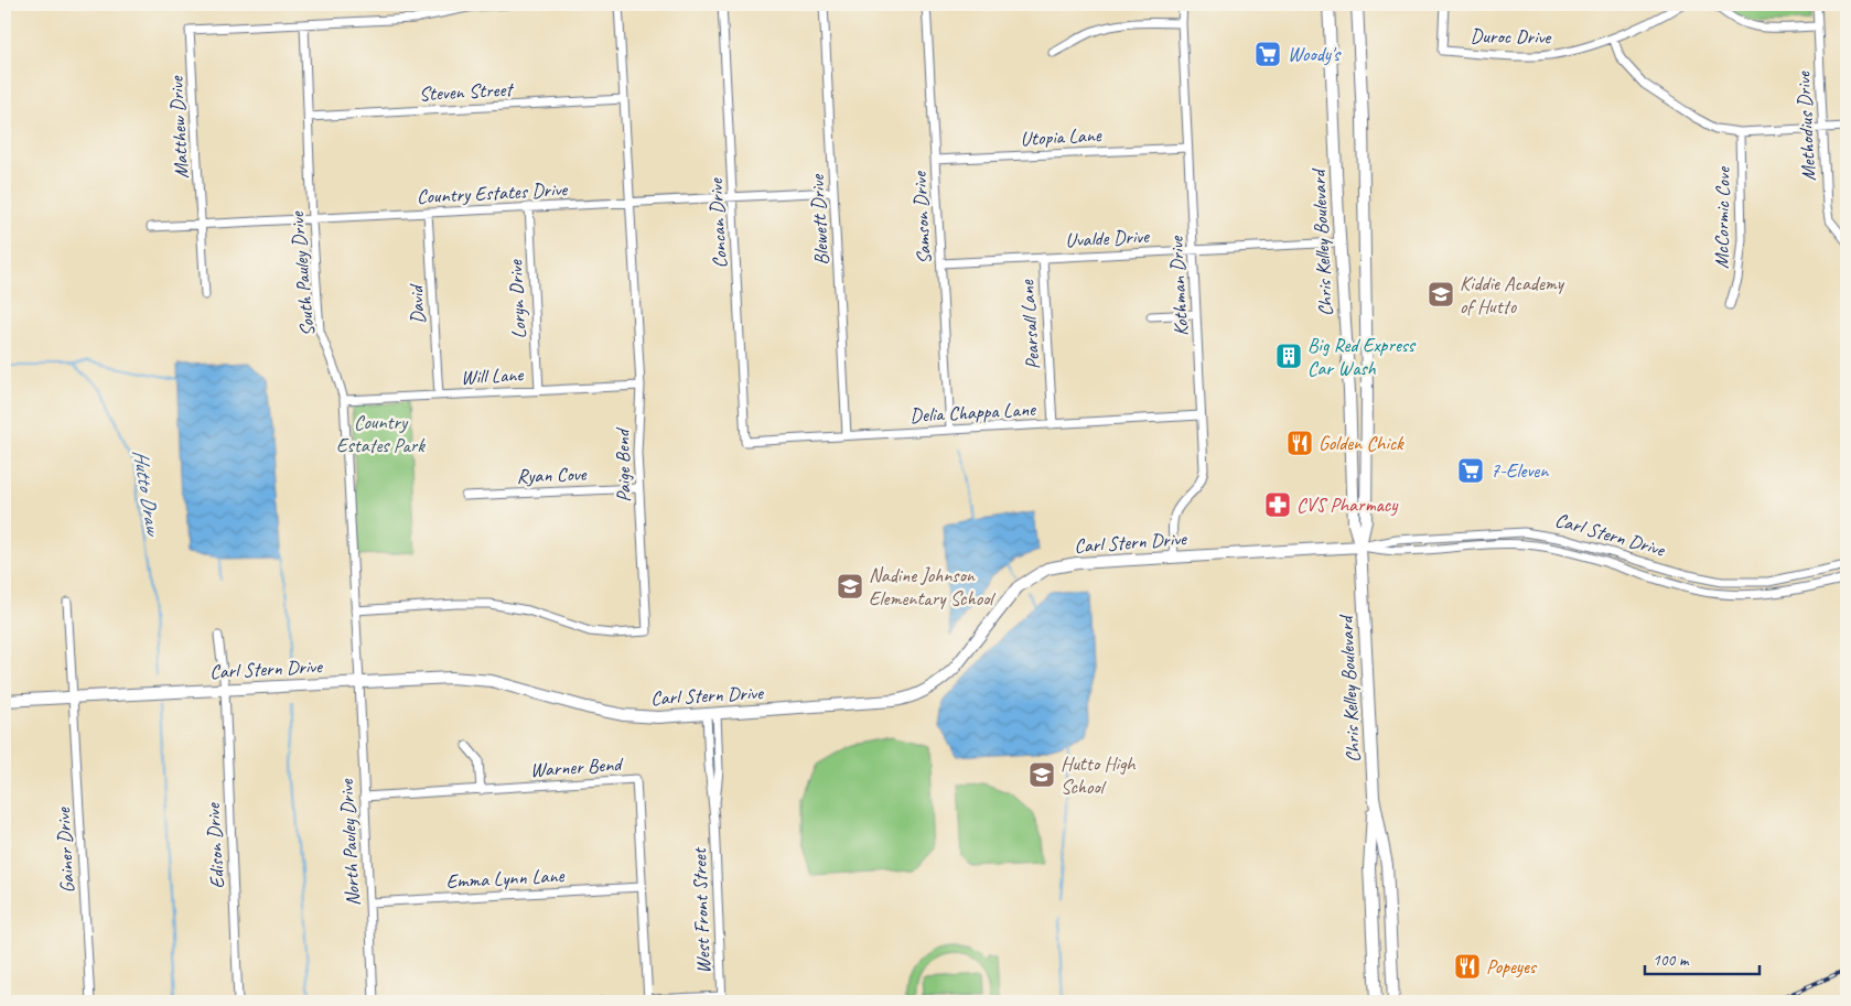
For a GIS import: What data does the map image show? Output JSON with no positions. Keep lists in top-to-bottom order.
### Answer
{
  "streets": {
    "main road": ["Chris Kelley Boulevard", "Carl Stern Drive"],
    "street": [
      "Duroc Drive",
      "Steven Street",
      "Methodius Drive",
      "Matthew Drive",
      "Utopia Lane",
      "Country Estates Drive",
      "Samson Drive",
      "McCormic Cove",
      "Blewett Drive",
      "Concan Drive",
      "Uvalde Drive",
      "South Pauley Drive",
      "Kothman Drive",
      "Loryn Drive",
      "David",
      "Pearsall Lane",
      "Will Lane",
      "Delia Chappa Lane",
      "Paige Bend",
      "Ryan Cove",
      "Warner Bend",
      "North Pauley Drive",
      "Edison Drive",
      "Gainer Drive",
      "Emma Lynn Lane",
      "West Front Street"
    ]
  },
  "crossings": [
    ["Steven Street", "South Pauley Drive"],
    ["Steven Street", "Paige Bend"],
    ["Matthew Drive", "Country Estates Drive"],
    ["Matthew Drive", "South Pauley Drive"],
    ["Utopia Lane", "Samson Drive"],
    ["Utopia Lane", "Kothman Drive"],
    ["Country Estates Drive", "Blewett Drive"],
    ["Country Estates Drive", "Concan Drive"],
    ["Country Estates Drive", "South Pauley Drive"],
    ["Country Estates Drive", "Loryn Drive"],
    ["Country Estates Drive", "David"],
    ["Country Estates Drive", "Paige Bend"],
    ["Samson Drive", "Uvalde Drive"],
    ["Samson Drive", "Delia Chappa Lane"],
    ["Blewett Drive", "Delia Chappa Lane"],
    ["Concan Drive", "Delia Chappa Lane"],
    ["Uvalde Drive", "Chris Kelley Boulevard"],
    ["Uvalde Drive", "Kothman Drive"],
    ["Uvalde Drive", "Pearsall Lane"],
    ["Chris Kelley Boulevard", "Carl Stern Drive"],
    ["South Pauley Drive", "Will Lane"],
    ["South Pauley Drive", "Paige Bend"],
    ["South Pauley Drive", "Carl Stern Drive"],
    ["South Pauley Drive", "North Pauley Drive"],
    ["Kothman Drive", "Delia Chappa Lane"],
    ["Kothman Drive", "Carl Stern Drive"],
    ["Loryn Drive", "Will Lane"],
    ["David", "Will Lane"],
    ["Pearsall Lane", "Delia Chappa Lane"],
    ["Will Lane", "Paige Bend"],
    ["Paige Bend", "Ryan Cove"],
    ["Carl Stern Drive", "North Pauley Drive"],
    ["Carl Stern Drive", "Edison Drive"],
    ["Carl Stern Drive", "Gainer Drive"],
    ["Carl Stern Drive", "West Front Street"],
    ["Warner Bend", "North Pauley Drive"],
    ["Warner Bend", "Emma Lynn Lane"],
    ["North Pauley Drive", "Emma Lynn Lane"]
  ],
  "water": ["Hutto Draw"],
  "parks": ["Country Estates Park"],
  "places": {
    "supermarket": ["Woody's", "7-Eleven"],
    "school or university": ["Kiddie Academy of Hutto", "Nadine Johnson Elementary School", "Hutto High School"],
    "building": ["Big Red Express Car Wash"],
    "restaurant": ["Golden Chick", "Popeyes"],
    "pharmacy": ["CVS Pharmacy"]
  },
  "scale_bar": "100 m"
}
